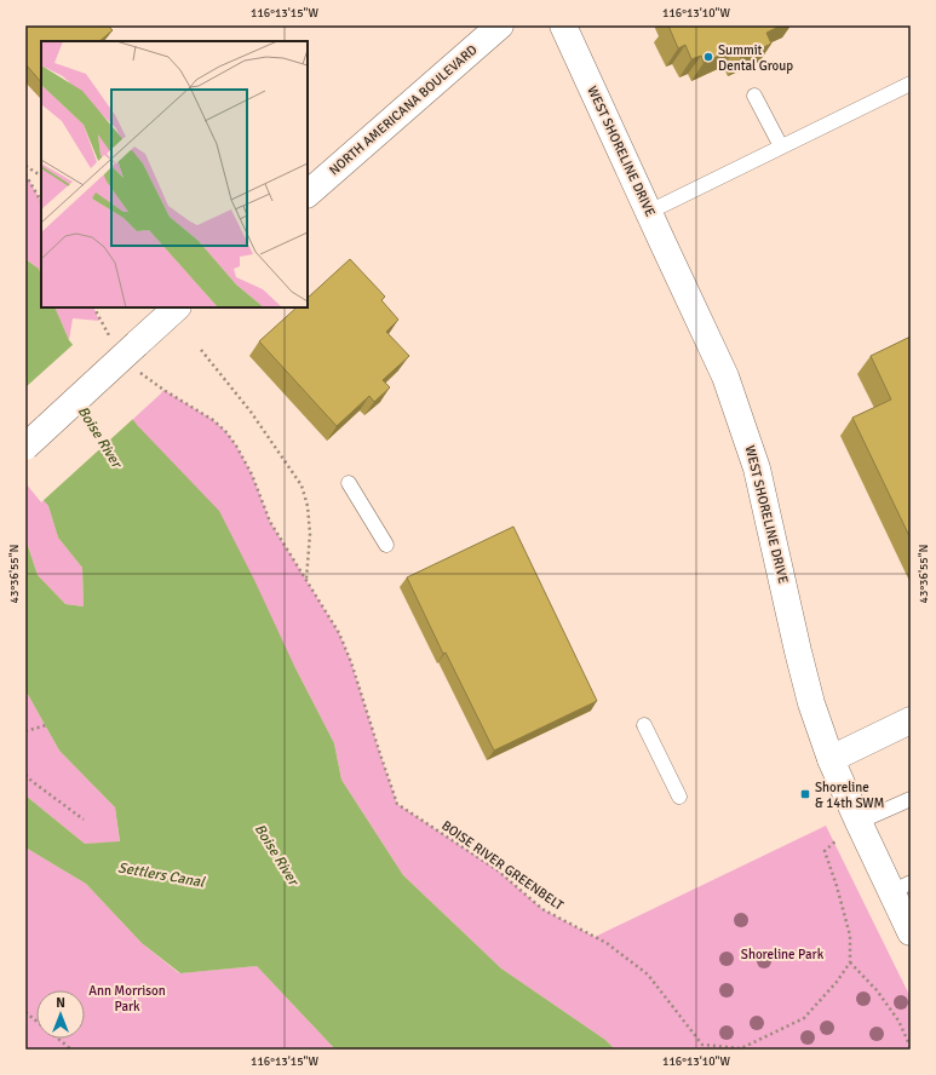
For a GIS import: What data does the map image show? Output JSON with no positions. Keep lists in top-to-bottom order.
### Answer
{
  "streets": {
    "street": ["NORTH AMERICANA BOULEVARD", "WEST SHORELINE DRIVE"],
    "path": ["BOISE RIVER GREENBELT"]
  },
  "water": ["Boise River", "Settlers Canal"],
  "parks": ["Shoreline Park", "Ann Morrison Park"],
  "places": {
    "other": ["Summit Dental Group"],
    "transit": ["Shoreline & 14th SWM"]
  },
  "north": "top",
  "coordinates": ["116°13'15\"W", "116°13'10\"W", "43°36'55\"N"]
}
